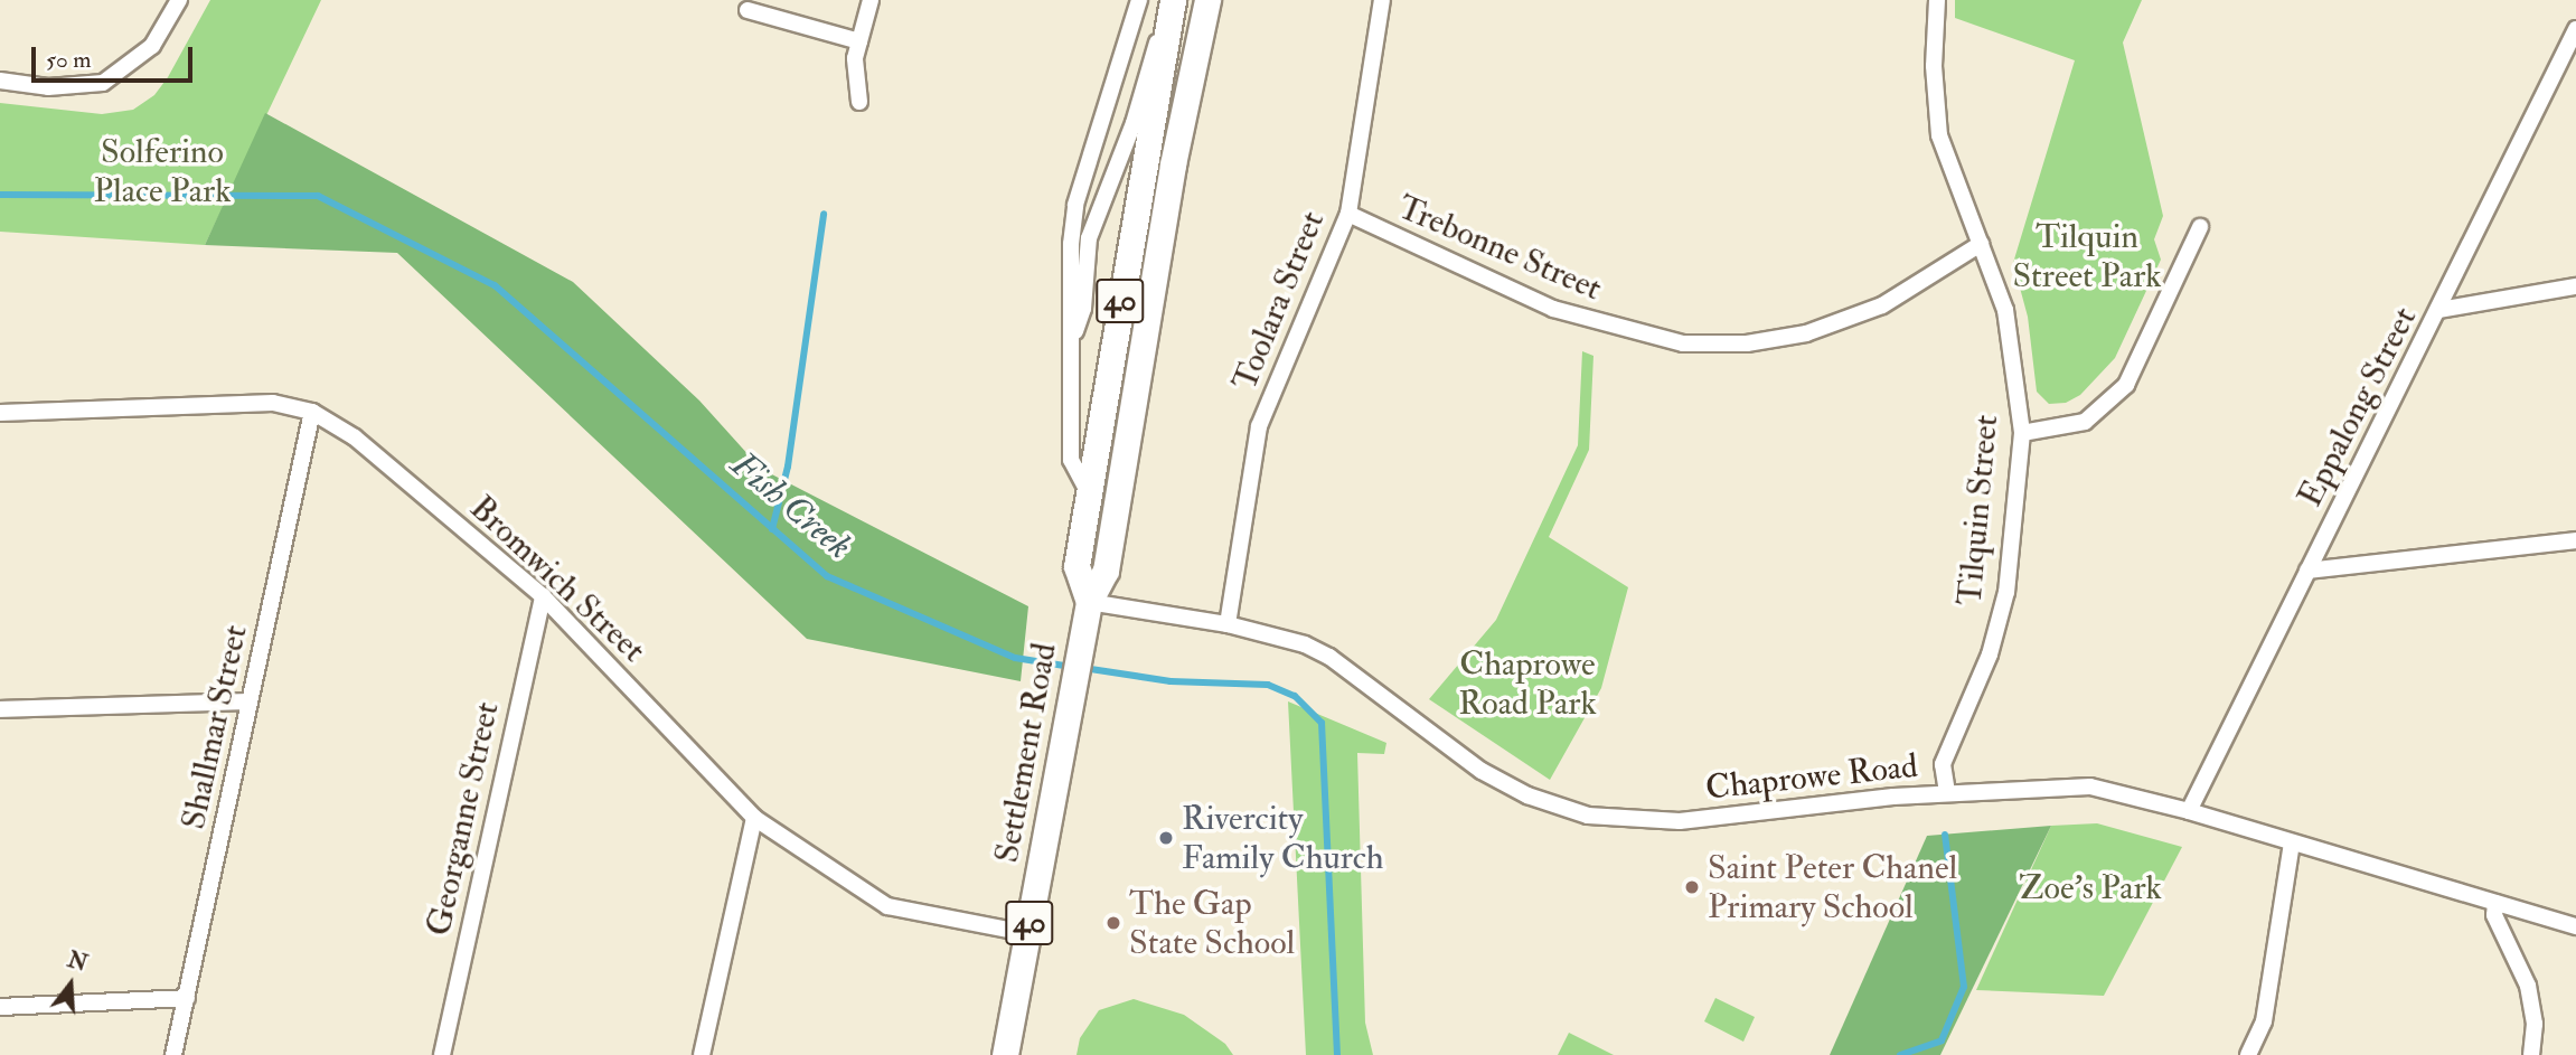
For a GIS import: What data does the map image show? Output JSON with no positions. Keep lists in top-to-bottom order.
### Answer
{
  "streets": {
    "main road": ["40", "Settlement Road"],
    "street": [
      "Trebonne Street",
      "Toolara Street",
      "Eppalong Street",
      "Tilquin Street",
      "Bromwich Street",
      "Shallmar Street",
      "Chaprowe Road",
      "Georganne Street"
    ]
  },
  "crossings": [
    ["Trebonne Street", "Toolara Street"],
    ["Trebonne Street", "Tilquin Street"],
    ["Toolara Street", "Chaprowe Road"],
    ["Eppalong Street", "Chaprowe Road"],
    ["Tilquin Street", "Chaprowe Road"],
    ["Bromwich Street", "Shallmar Street"],
    ["Bromwich Street", "Settlement Road"],
    ["Bromwich Street", "Georganne Street"],
    ["Settlement Road", "Chaprowe Road"]
  ],
  "water": ["Fish Creek"],
  "parks": [
    "Solferino Place Park",
    "Tilquin Street Park",
    "Chaprowe Road Park",
    "Zoe's Park"
  ],
  "places": ["Rivercity Family Church", "Saint Peter Chanel Primary School", "The Gap State School"],
  "scale_bar": "50 m",
  "north": "top"
}
